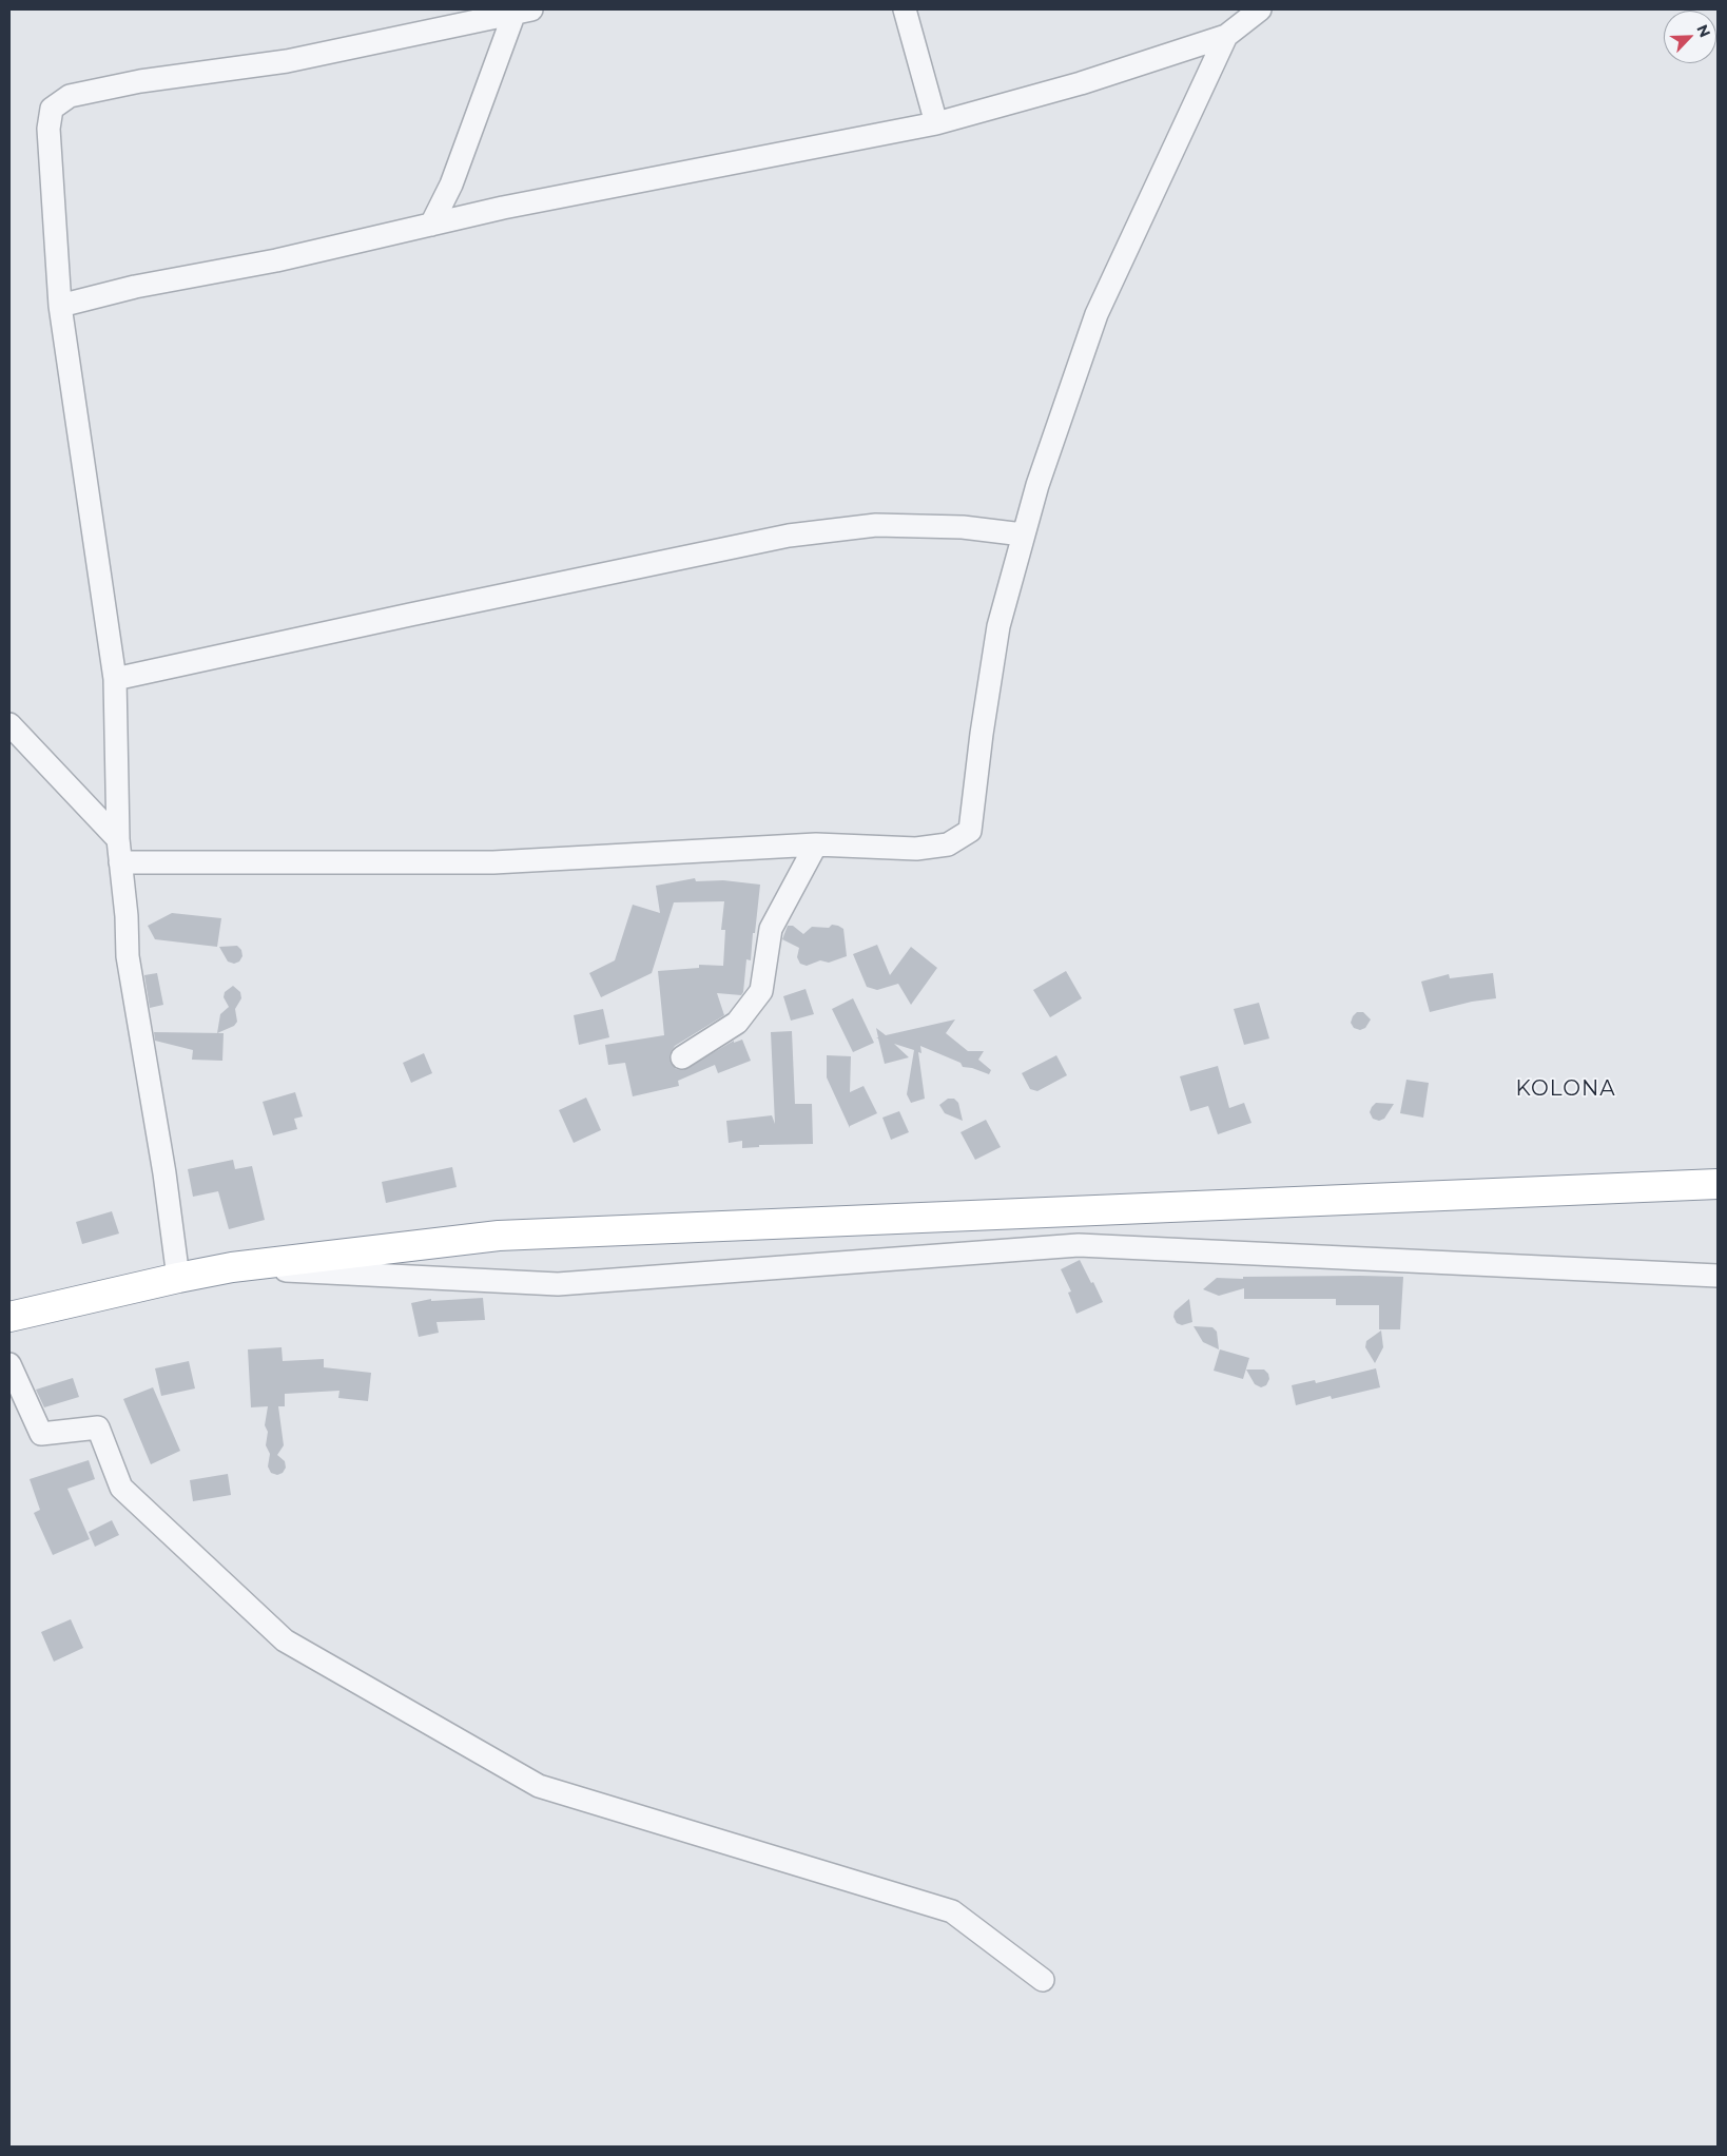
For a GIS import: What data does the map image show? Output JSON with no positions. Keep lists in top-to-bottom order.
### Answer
{
  "districts": ["KOLONA"],
  "north": "top right"
}
